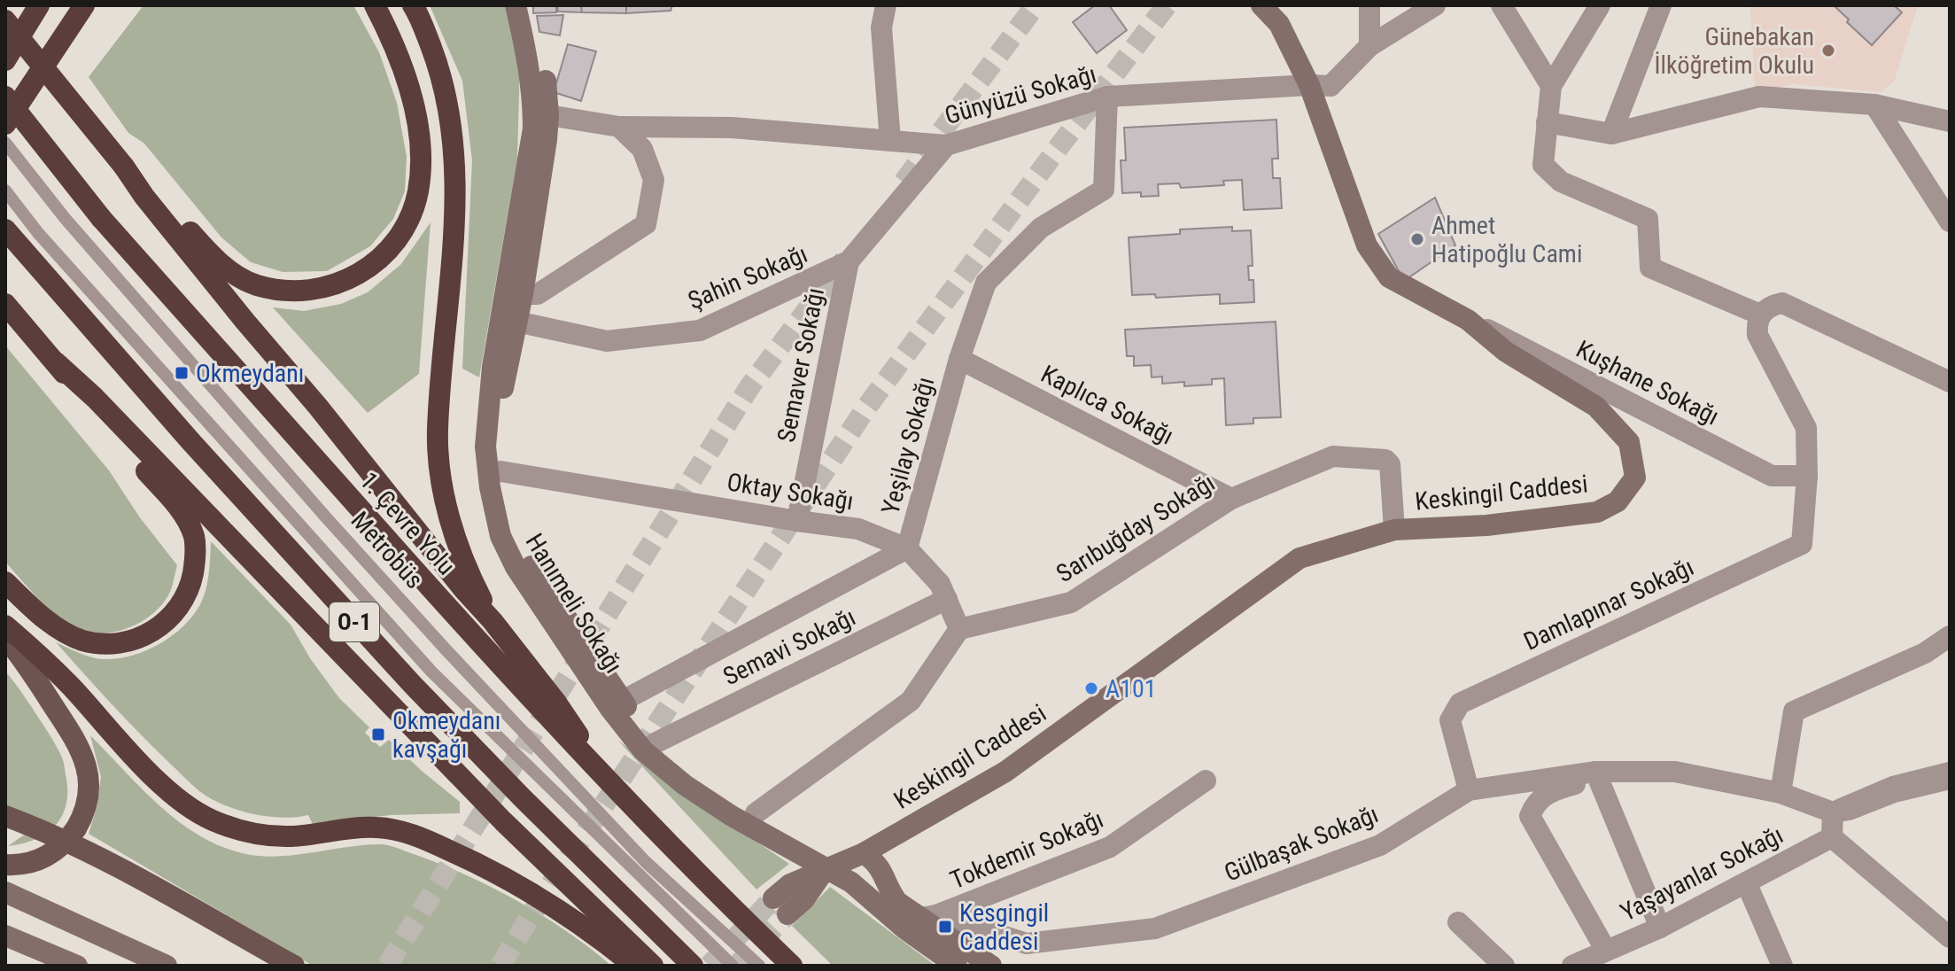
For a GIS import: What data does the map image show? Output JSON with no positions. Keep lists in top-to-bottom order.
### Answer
{
  "streets": {
    "highway": ["1. Çevre Yolu", "O-1"],
    "main road": ["Keskingil Caddesi", "Hanımeli Sokağı"],
    "street": [
      "Günyüzü Sokağı",
      "Şahin Sokağı",
      "Semaver Sokağı",
      "Kuşhane Sokağı",
      "Kaplıca Sokağı",
      "Yeşilay Sokağı",
      "Oktay Sokağı",
      "Sarıbuğday Sokağı",
      "Damlapınar Sokağı",
      "Semavi Sokağı",
      "Gülbaşak Sokağı",
      "Tokdemir Sokağı",
      "Yaşayanlar Sokağı"
    ],
    "lane": ["Metrobüs"]
  },
  "crossings": [
    ["Günyüzü Sokağı", "Şahin Sokağı"],
    ["Günyüzü Sokağı", "Yeşilay Sokağı"],
    ["Günyüzü Sokağı", "Keskingil Caddesi"],
    ["Günyüzü Sokağı", "Hanımeli Sokağı"],
    ["Şahin Sokağı", "Semaver Sokağı"],
    ["Şahin Sokağı", "Hanımeli Sokağı"],
    ["Semaver Sokağı", "Oktay Sokağı"],
    ["Kuşhane Sokağı", "Keskingil Caddesi"],
    ["Kuşhane Sokağı", "Damlapınar Sokağı"],
    ["Kaplıca Sokağı", "Yeşilay Sokağı"],
    ["Kaplıca Sokağı", "Sarıbuğday Sokağı"],
    ["Yeşilay Sokağı", "Oktay Sokağı"],
    ["Yeşilay Sokağı", "Hanımeli Sokağı"],
    ["Oktay Sokağı", "Sarıbuğday Sokağı"],
    ["Oktay Sokağı", "Hanımeli Sokağı"],
    ["Oktay Sokağı", "Semavi Sokağı"],
    ["Keskingil Caddesi", "Sarıbuğday Sokağı"],
    ["Keskingil Caddesi", "Hanımeli Sokağı"],
    ["Hanımeli Sokağı", "Semavi Sokağı"],
    ["Damlapınar Sokağı", "Gülbaşak Sokağı"],
    ["Gülbaşak Sokağı", "Tokdemir Sokağı"]
  ],
  "places": {
    "other": ["Günebakan İlköğretim Okulu", "Ahmet Hatipoğlu Cami", "A101"],
    "transit": ["Okmeydanı", "Okmeydanı kavşağı", "Kesgingil Caddesi"]
  }
}
